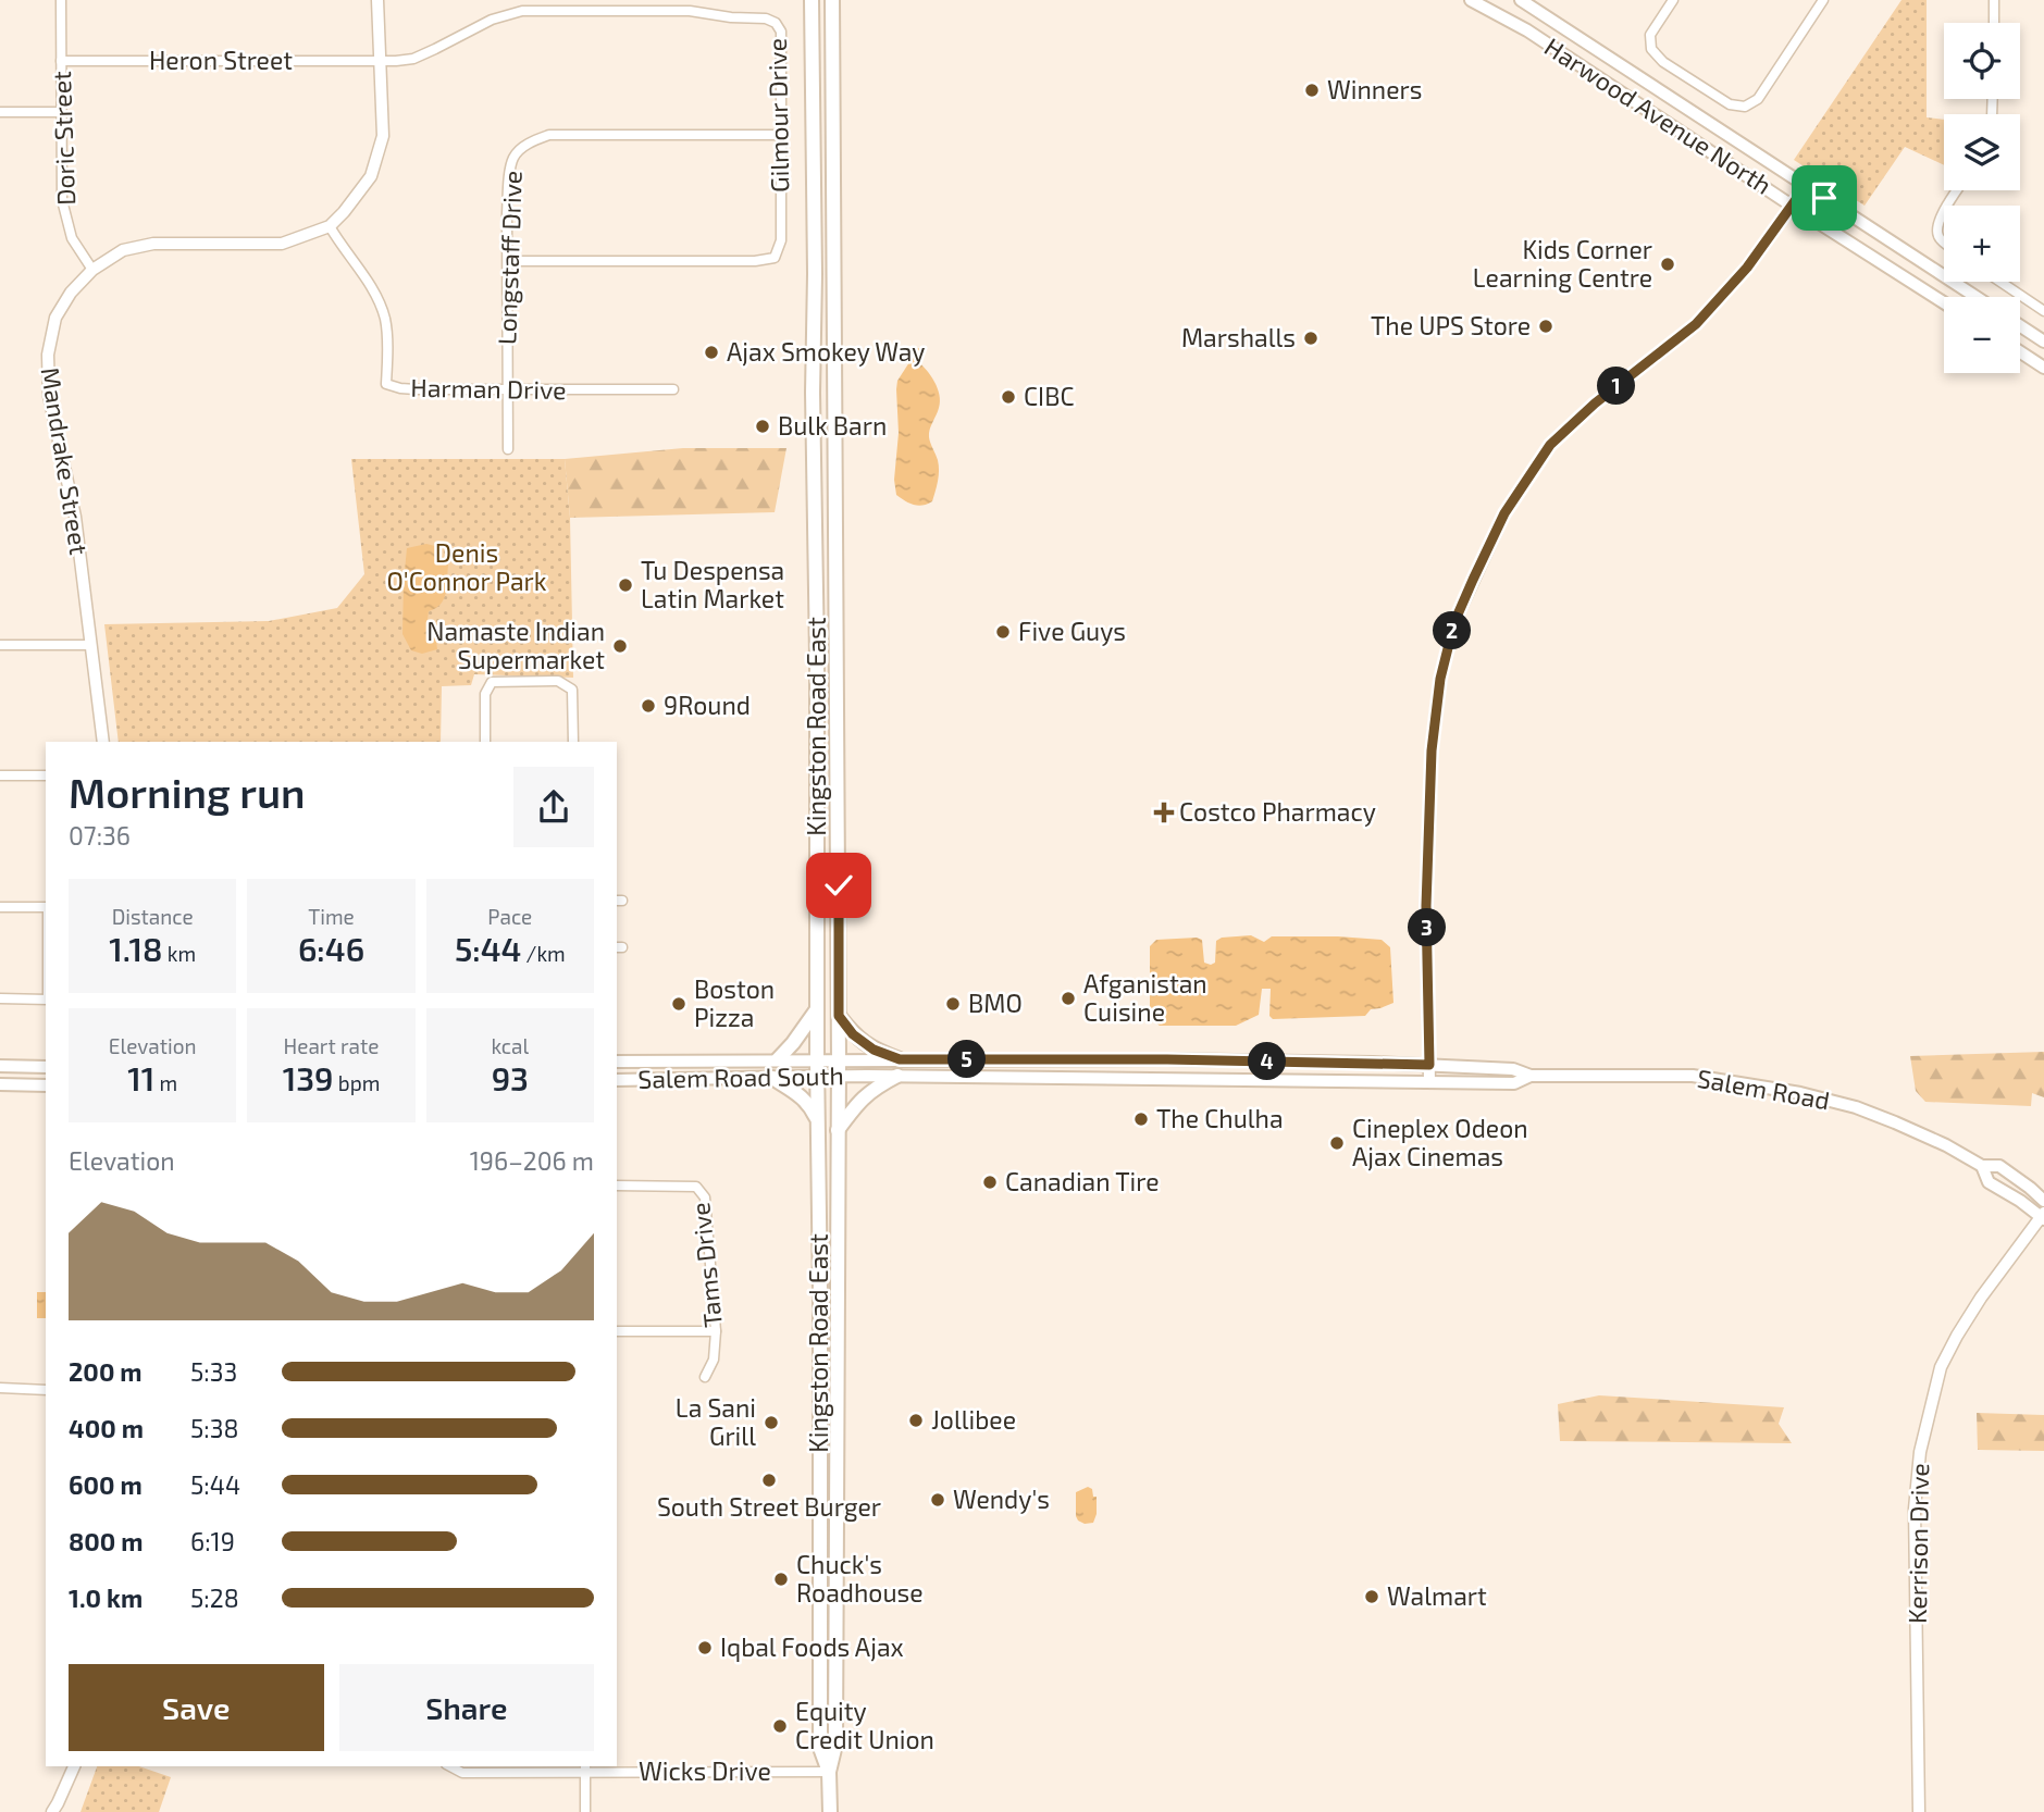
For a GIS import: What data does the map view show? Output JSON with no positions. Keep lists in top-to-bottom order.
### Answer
{
  "streets": {
    "main road": [
      "Harwood Avenue North",
      "Kingston Road East",
      "Salem Road South",
      "Salem Road"
    ],
    "street": [
      "Heron Street",
      "Gilmour Drive",
      "Doric Street",
      "Longstaff Drive",
      "Harman Drive",
      "Mandrake Street",
      "Tams Drive",
      "Kerrison Drive",
      "Wicks Drive"
    ]
  },
  "crossings": [
    ["Heron Street", "Gilmour Drive"],
    ["Heron Street", "Doric Street"],
    ["Heron Street", "Mandrake Street"],
    ["Gilmour Drive", "Longstaff Drive"],
    ["Gilmour Drive", "Mandrake Street"],
    ["Doric Street", "Mandrake Street"],
    ["Longstaff Drive", "Harman Drive"],
    ["Harman Drive", "Mandrake Street"],
    ["Kingston Road East", "Salem Road South"],
    ["Kingston Road East", "Wicks Drive"],
    ["Salem Road South", "Salem Road"],
    ["Salem Road", "Kerrison Drive"]
  ],
  "parks": ["Denis O'Connor Park"],
  "places": {
    "other": [
      "Winners",
      "Kids Corner Learning Centre",
      "The UPS Store",
      "Marshalls",
      "Ajax Smokey Way",
      "CIBC",
      "Bulk Barn",
      "Tu Despensa Latin Market",
      "Five Guys",
      "Namaste Indian Supermarket",
      "9Round",
      "Afganistan Cuisine",
      "Boston Pizza",
      "BMO",
      "The Chulha",
      "Cineplex Odeon Ajax Cinemas",
      "Canadian Tire",
      "Jollibee",
      "La Sani Grill",
      "South Street Burger",
      "Wendy's",
      "Chuck's Roadhouse",
      "Walmart",
      "Iqbal Foods Ajax",
      "Equity Credit Union"
    ],
    "health": ["Costco Pharmacy"]
  },
  "page": {
    "map_buttons": ["+", "−"],
    "pins": [
      "1",
      "2",
      "3",
      "5",
      "4"
    ],
    "heading": ["Morning run", "07:36"],
    "stats": [
      ["Distance", "1.18 km"],
      ["Time", "6:46"],
      ["Pace", "5:44 /km"],
      ["Elevation", "11 m"],
      ["Heart rate", "139 bpm"],
      ["kcal", "93"]
    ],
    "chart": ["Elevation", "196–206 m"],
    "list": [
      {
        "name": "200 m",
        "note": "5:33"
      },
      {
        "name": "400 m",
        "note": "5:38"
      },
      {
        "name": "600 m",
        "note": "5:44"
      },
      {
        "name": "800 m",
        "note": "6:19"
      },
      {
        "name": "1.0 km",
        "note": "5:28"
      }
    ],
    "buttons": ["Save", "Share"]
  }
}
